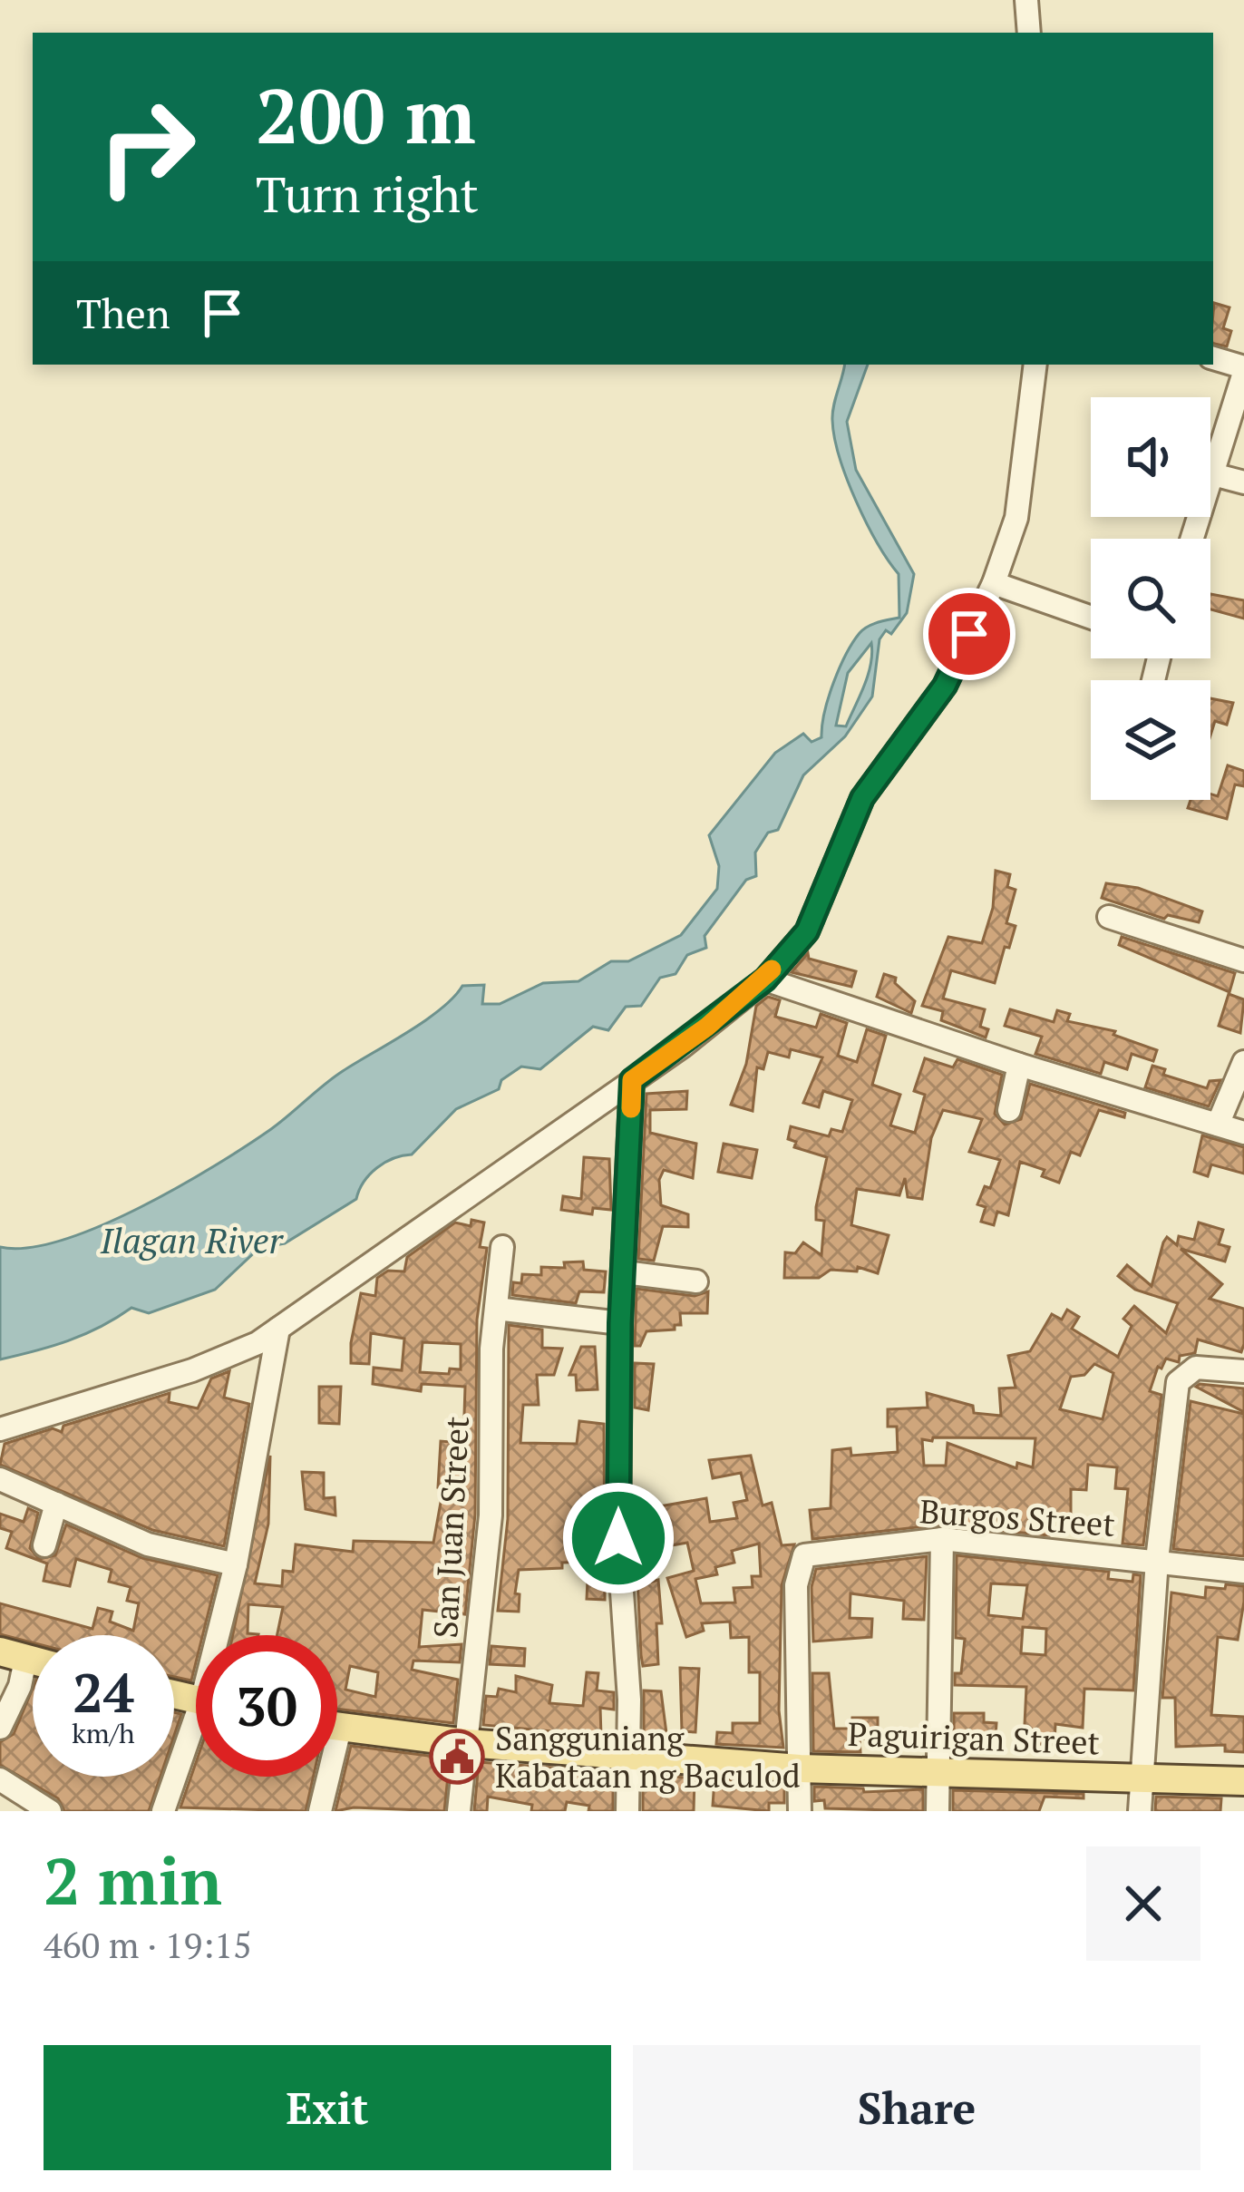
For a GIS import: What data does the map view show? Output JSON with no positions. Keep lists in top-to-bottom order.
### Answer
{
  "streets": {
    "main road": ["Paguirigan Street"],
    "street": ["Burgos Street", "San Juan Street"]
  },
  "crossings": [
    ["Burgos Street", "Paguirigan Street"],
    ["San Juan Street", "Paguirigan Street"]
  ],
  "water": ["Ilagan River"],
  "places": {
    "public building": ["Sangguniang Kabataan ng Baculod"]
  },
  "page": {
    "turn": ["200 m", "Turn right"],
    "then": "Then",
    "speed": "24 km/h",
    "limit": "30",
    "heading": ["2 min", "460 m · 19:15"],
    "buttons": ["Exit", "Share"]
  }
}
